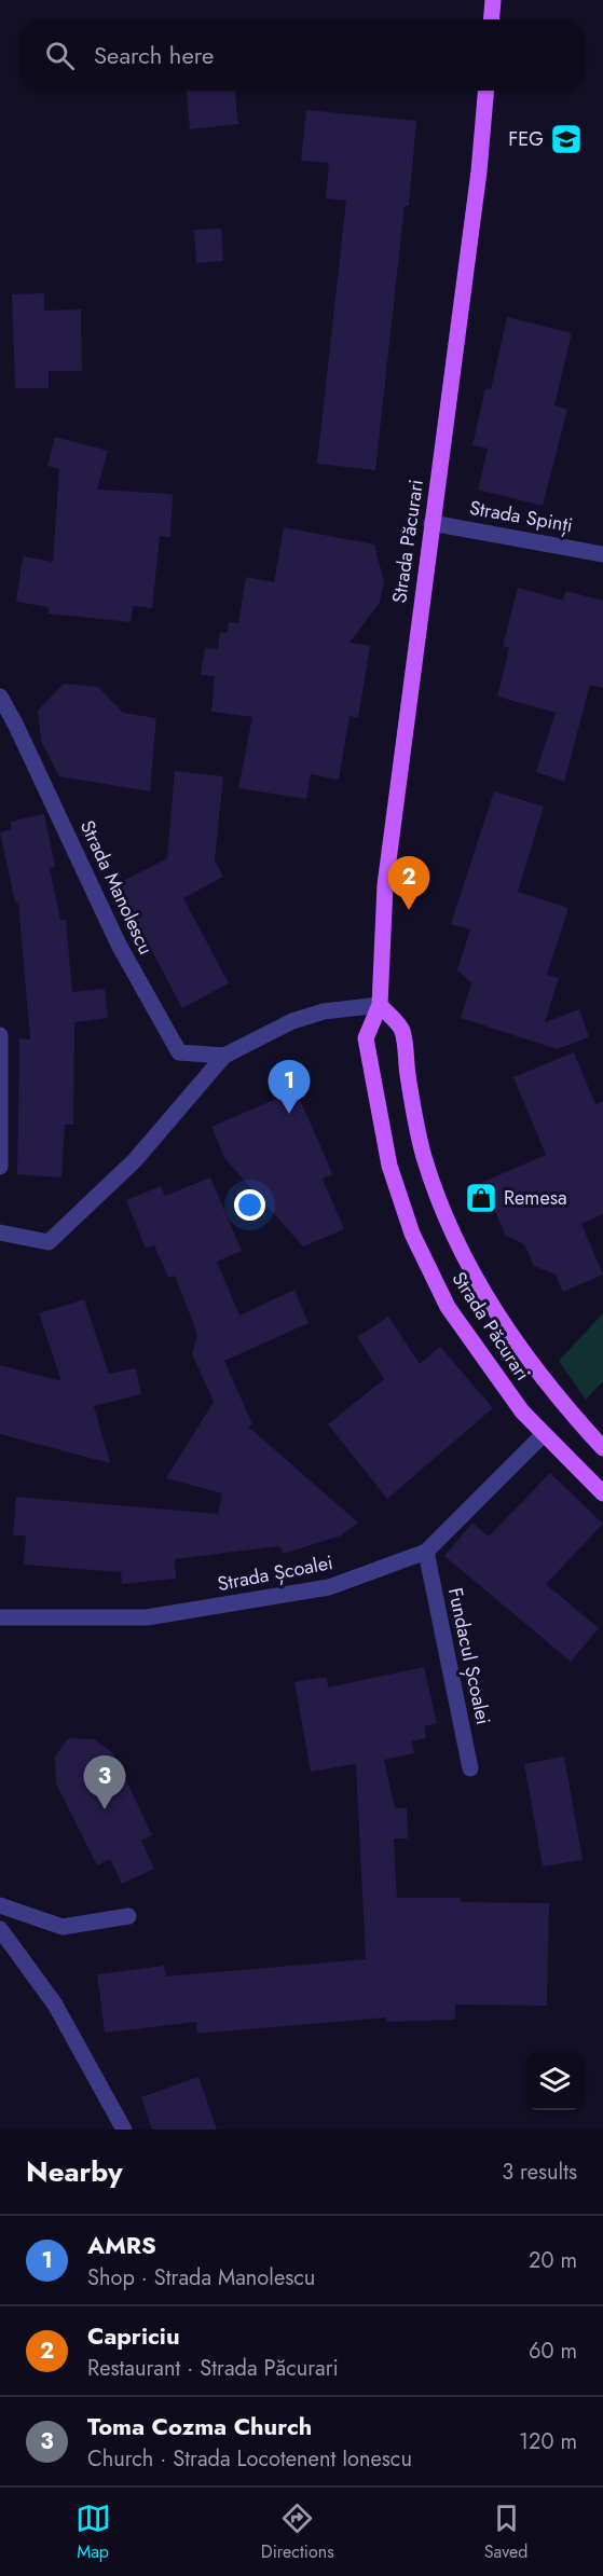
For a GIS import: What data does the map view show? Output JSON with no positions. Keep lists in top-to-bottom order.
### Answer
{
  "streets": {
    "main road": ["Strada Păcurari"],
    "street": [
      "Strada Spinți",
      "Strada Manolescu",
      "Strada Școalei",
      "Fundacul Școalei"
    ]
  },
  "crossings": [
    ["Strada Spinți", "Strada Păcurari"],
    ["Strada Păcurari", "Strada Școalei"],
    ["Strada Școalei", "Fundacul Școalei"]
  ],
  "places": {
    "school or university": ["FEG"],
    "shop": ["Remesa"]
  },
  "page": {
    "search": "Search here",
    "pins": ["2", "1", "3"],
    "heading": ["Nearby", "3 results"],
    "list": [
      {
        "mark": "1",
        "name": "AMRS",
        "note": "Shop · Strada Manolescu",
        "value": "20 m"
      },
      {
        "mark": "2",
        "name": "Capriciu",
        "note": "Restaurant · Strada Păcurari",
        "value": "60 m"
      },
      {
        "mark": "3",
        "name": "Toma Cozma Church",
        "note": "Church · Strada Locotenent Ionescu",
        "value": "120 m"
      }
    ],
    "nav": ["Map", "Directions", "Saved"]
  }
}
